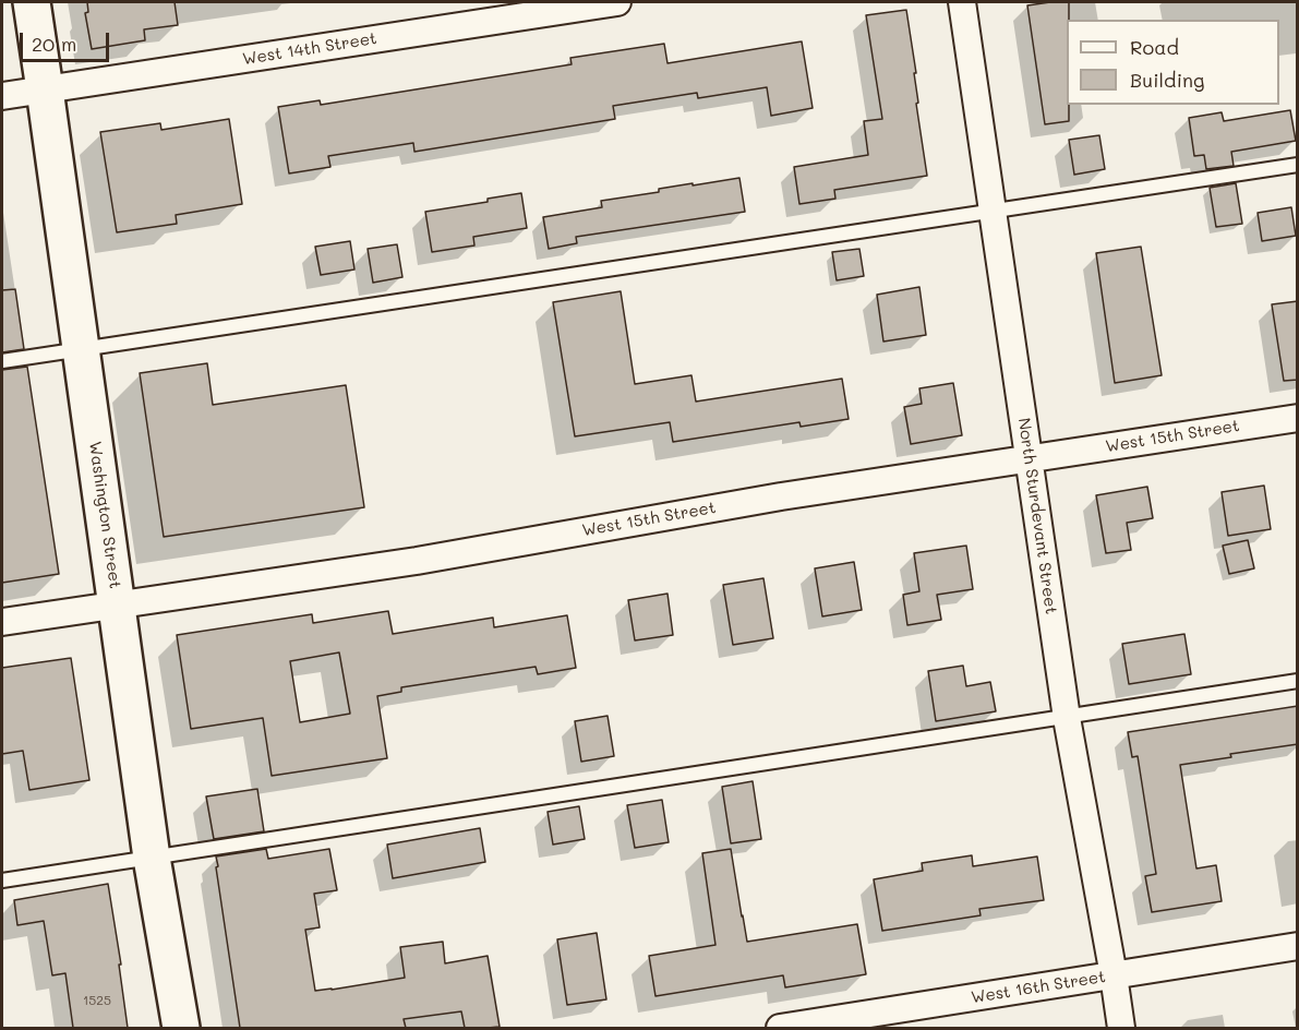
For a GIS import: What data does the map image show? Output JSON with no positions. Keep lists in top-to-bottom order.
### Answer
{
  "streets": {
    "street": [
      "West 14th Street",
      "West 15th Street",
      "Washington Street",
      "North Sturdevant Street",
      "West 16th Street"
    ]
  },
  "crossings": [
    ["West 14th Street", "Washington Street"],
    ["West 15th Street", "Washington Street"],
    ["West 15th Street", "North Sturdevant Street"],
    ["North Sturdevant Street", "West 16th Street"]
  ],
  "house_numbers": ["1525"],
  "legend": ["Road", "Building"],
  "scale_bar": "20 m"
}
